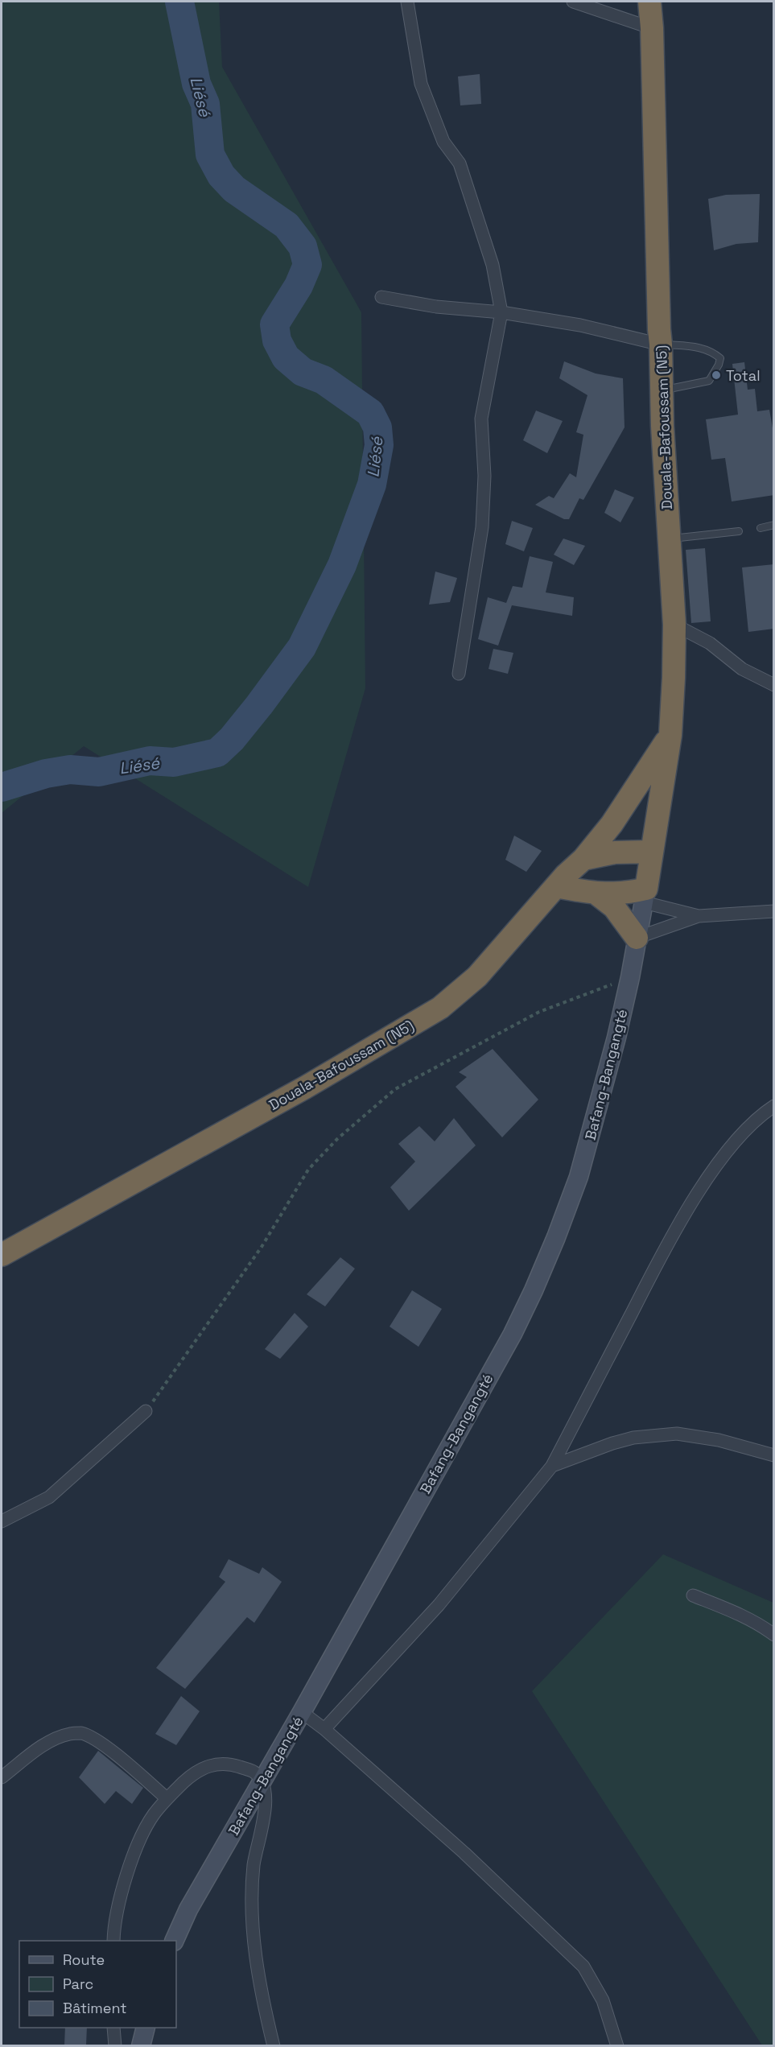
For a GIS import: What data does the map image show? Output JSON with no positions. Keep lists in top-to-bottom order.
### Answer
{
  "streets": {
    "highway": ["Douala-Bafoussam (N5)"],
    "street": ["Bafang-Bangangté"]
  },
  "crossings": [
    ["Douala-Bafoussam (N5)", "Bafang-Bangangté"]
  ],
  "water": ["Liésé"],
  "places": ["Total"],
  "legend": ["Route", "Parc", "Bâtiment"]
}
